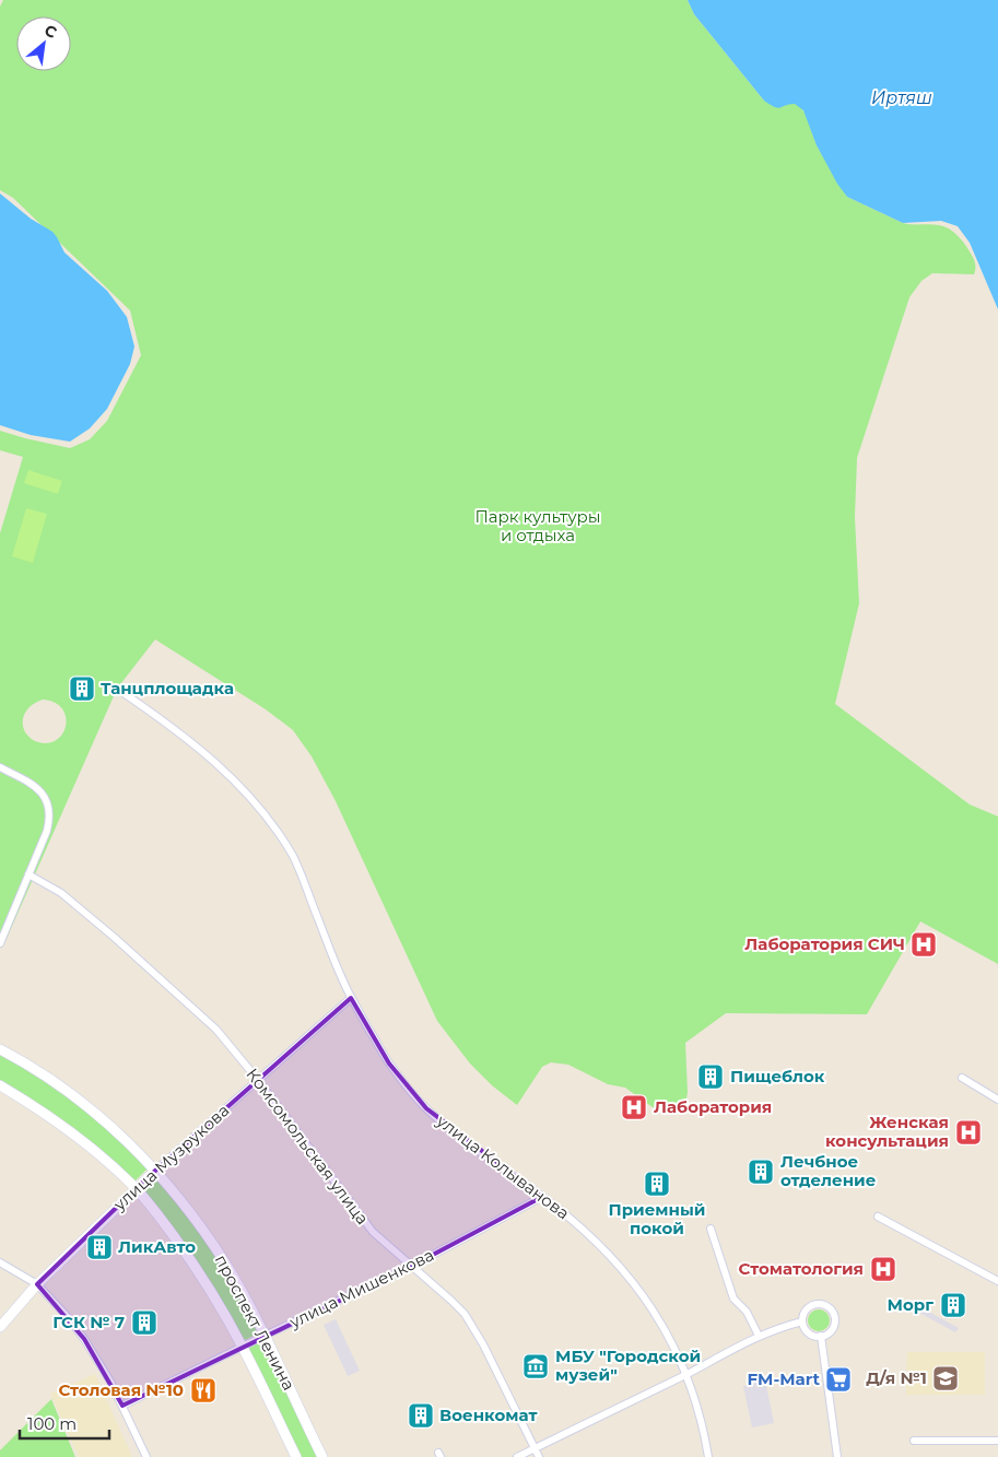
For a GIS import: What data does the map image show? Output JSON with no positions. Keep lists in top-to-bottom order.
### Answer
{
  "streets": {
    "street": [
      "Комсомольская улица",
      "улица Музрукова",
      "улица Колыванова",
      "улица Мишенкова",
      "проспект Ленина"
    ]
  },
  "crossings": [
    ["Комсомольская улица", "улица Музрукова"],
    ["Комсомольская улица", "улица Мишенкова"],
    ["улица Музрукова", "улица Колыванова"],
    ["улица Музрукова", "проспект Ленина"],
    ["улица Колыванова", "улица Мишенкова"],
    ["улица Мишенкова", "проспект Ленина"]
  ],
  "water": ["Иртяш"],
  "parks": ["Парк культуры и отдыха"],
  "places": {
    "building": [
      "Танцплощадка",
      "Пищеблок",
      "Лечбное отделение",
      "Приемный покой",
      "ЛикАвто",
      "Морг",
      "ГСК № 7",
      "Военкомат"
    ],
    "hospital": [
      "Лаборатория СИЧ",
      "Лаборатория",
      "Женская консультация",
      "Стоматология"
    ],
    "museum": ["МБУ \"Городской музей\""],
    "school or university": ["Д/я №1"],
    "supermarket": ["FM-Mart"],
    "restaurant": ["Столовая №10"]
  },
  "scale_bar": "100 m",
  "north": "top right"
}
